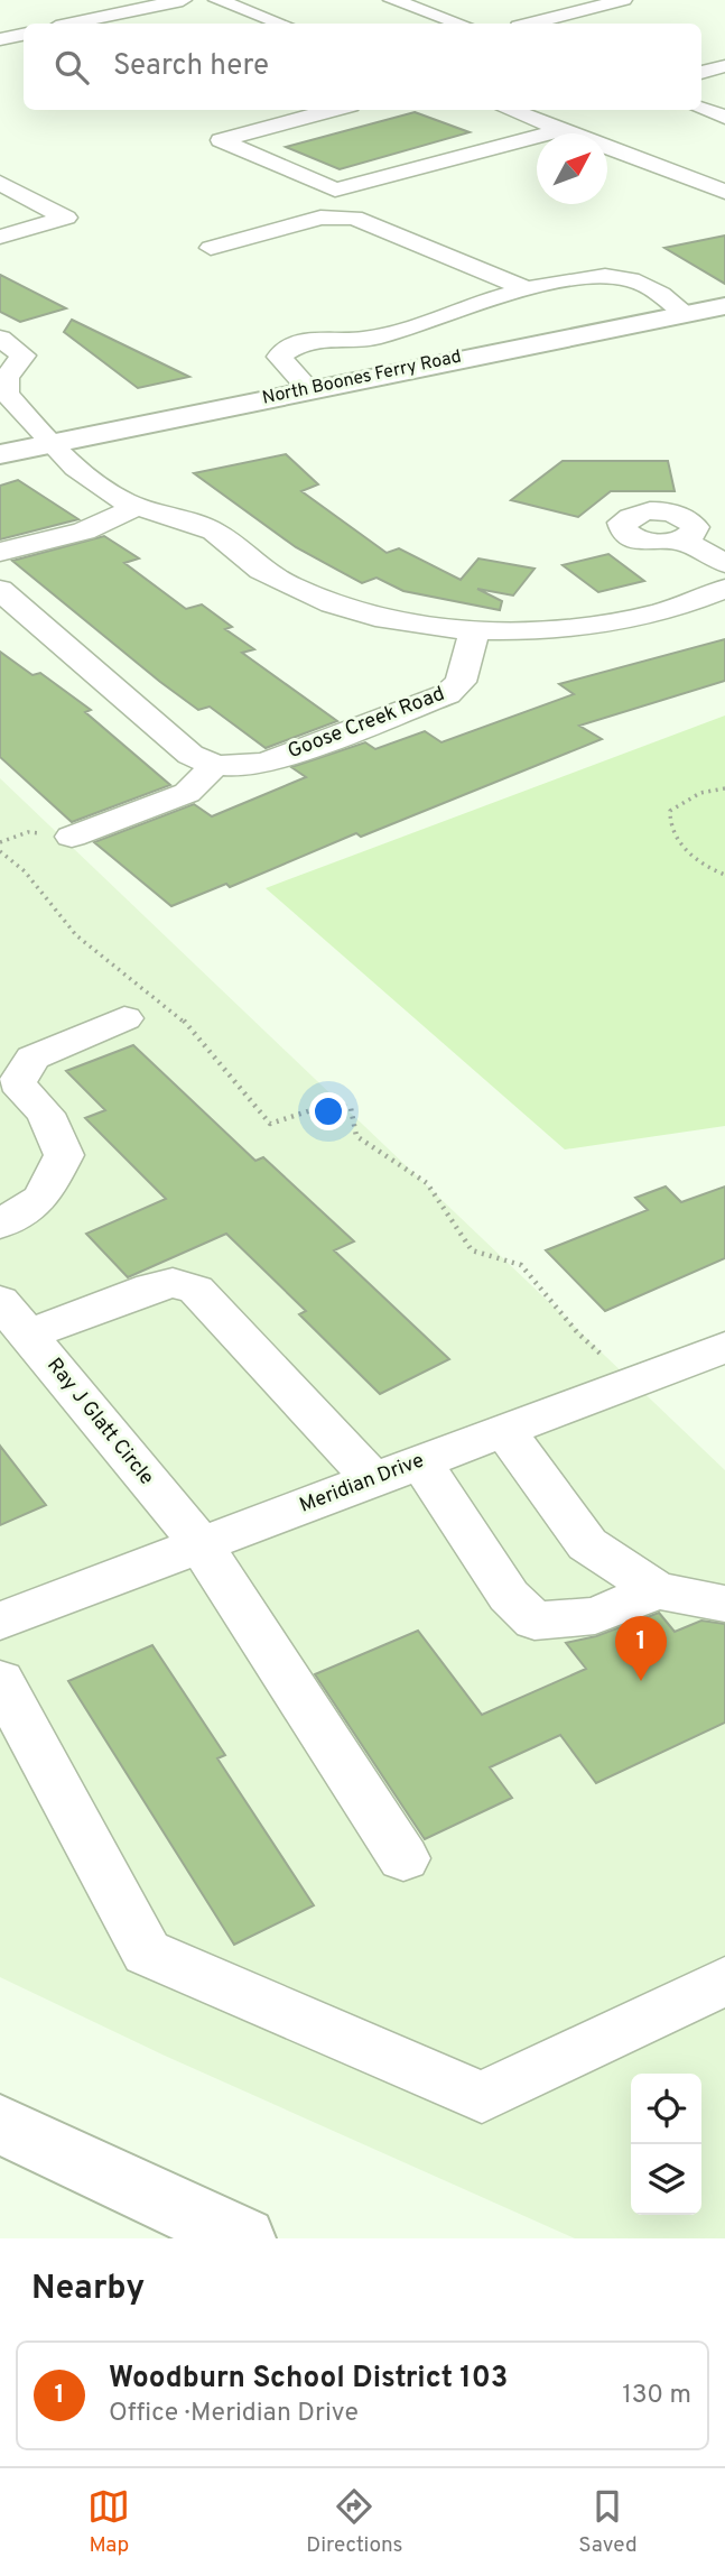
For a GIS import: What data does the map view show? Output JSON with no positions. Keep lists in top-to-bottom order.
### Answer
{
  "streets": {
    "main road": ["North Boones Ferry Road"],
    "street": ["Goose Creek Road", "Ray J Glatt Circle", "Meridian Drive"]
  },
  "crossings": [
    ["Ray J Glatt Circle", "Meridian Drive"]
  ],
  "north": "top right",
  "page": {
    "search": "Search here",
    "pins": "1",
    "heading": "Nearby",
    "list": [
      {
        "mark": "1",
        "name": "Woodburn School District 103",
        "note": "Office · Meridian Drive",
        "value": "130 m"
      }
    ],
    "nav": ["Map", "Directions", "Saved"]
  }
}
